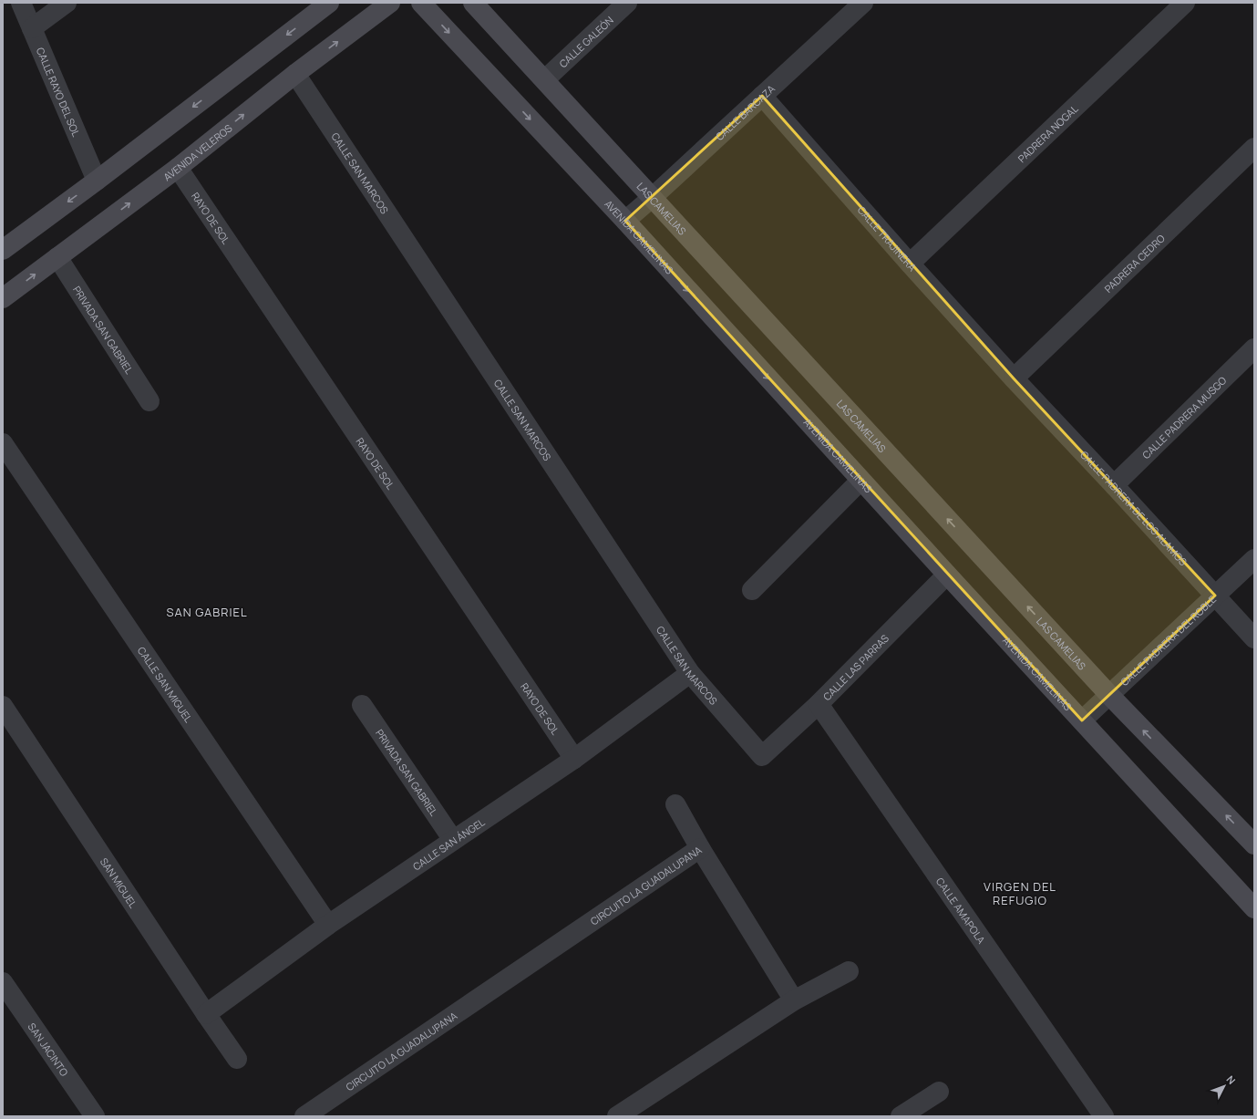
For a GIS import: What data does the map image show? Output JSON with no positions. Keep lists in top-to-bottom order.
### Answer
{
  "streets": {
    "street": [
      "CALLE GALEÓN",
      "CALLE RAYO DEL SOL",
      "CALLE BARCAZA",
      "PADRERA NOGAL",
      "AVENIDA VELEROS",
      "CALLE SAN MARCOS",
      "LAS CAMELIAS",
      "RAYO DE SOL",
      "AVENIDA CAMELINAS",
      "CALLE TRAJINERA",
      "PADRERA CEDRO",
      "PRIVADA SAN GABRIEL",
      "CALLE PADRERA MUSGO",
      "CALLE PADRERA DE LOS ALAMOS",
      "CALLE PADRERA DEL ROBLE",
      "CALLE LAS PARRAS",
      "CALLE SAN MIGUEL",
      "CALLE SAN ÁNGEL",
      "SAN MIGUEL",
      "CIRCUITO LA GUADALUPANA",
      "CALLE AMAPOLA",
      "SAN JACINTO"
    ]
  },
  "crossings": [
    ["CALLE GALEÓN", "LAS CAMELIAS"],
    ["CALLE BARCAZA", "LAS CAMELIAS"],
    ["CALLE BARCAZA", "AVENIDA CAMELINAS"],
    ["CALLE BARCAZA", "CALLE TRAJINERA"],
    ["PADRERA NOGAL", "CALLE TRAJINERA"],
    ["AVENIDA VELEROS", "CALLE SAN MARCOS"],
    ["AVENIDA VELEROS", "RAYO DE SOL"],
    ["AVENIDA VELEROS", "PRIVADA SAN GABRIEL"],
    ["CALLE SAN MARCOS", "CALLE LAS PARRAS"],
    ["CALLE SAN MARCOS", "CALLE SAN ÁNGEL"],
    ["LAS CAMELIAS", "CALLE PADRERA DEL ROBLE"],
    ["RAYO DE SOL", "CALLE SAN ÁNGEL"],
    ["AVENIDA CAMELINAS", "CALLE PADRERA DEL ROBLE"],
    ["AVENIDA CAMELINAS", "CALLE LAS PARRAS"],
    ["CALLE TRAJINERA", "PADRERA CEDRO"],
    ["CALLE TRAJINERA", "CALLE PADRERA DE LOS ALAMOS"],
    ["PADRERA CEDRO", "CALLE PADRERA DE LOS ALAMOS"],
    ["PRIVADA SAN GABRIEL", "CALLE SAN ÁNGEL"],
    ["CALLE PADRERA MUSGO", "CALLE PADRERA DE LOS ALAMOS"],
    ["CALLE PADRERA DE LOS ALAMOS", "CALLE PADRERA DEL ROBLE"],
    ["CALLE LAS PARRAS", "CALLE AMAPOLA"],
    ["CALLE SAN MIGUEL", "CALLE SAN ÁNGEL"],
    ["CALLE SAN ÁNGEL", "SAN MIGUEL"]
  ],
  "one_way": ["LAS CAMELIAS", "AVENIDA CAMELINAS"],
  "districts": ["SAN GABRIEL", "VIRGEN DEL REFUGIO"],
  "north": "top right"
}
